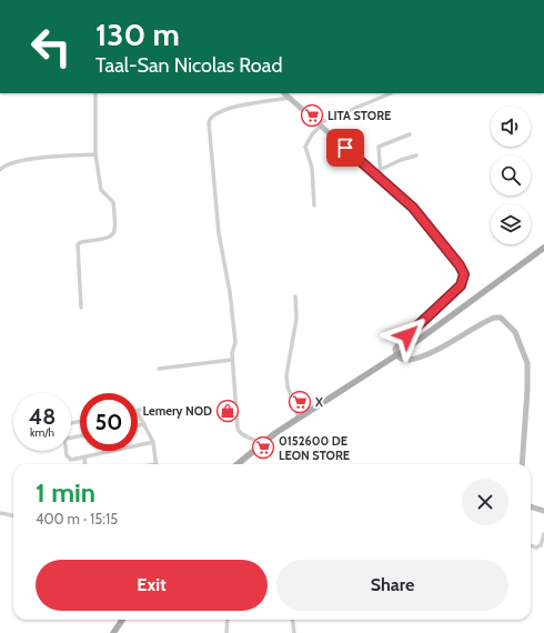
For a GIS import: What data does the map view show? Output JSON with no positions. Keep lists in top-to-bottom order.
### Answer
{
  "places": {
    "supermarket": ["LITA STORE", "X", "0152600 DE LEON STORE"],
    "shop": ["Lemery NOD"]
  },
  "page": {
    "turn": ["130 m", "Taal-San Nicolas Road"],
    "speed": "48 km/h",
    "limit": "50",
    "heading": ["1 min", "400 m · 15:15"],
    "buttons": ["Exit", "Share"]
  }
}
